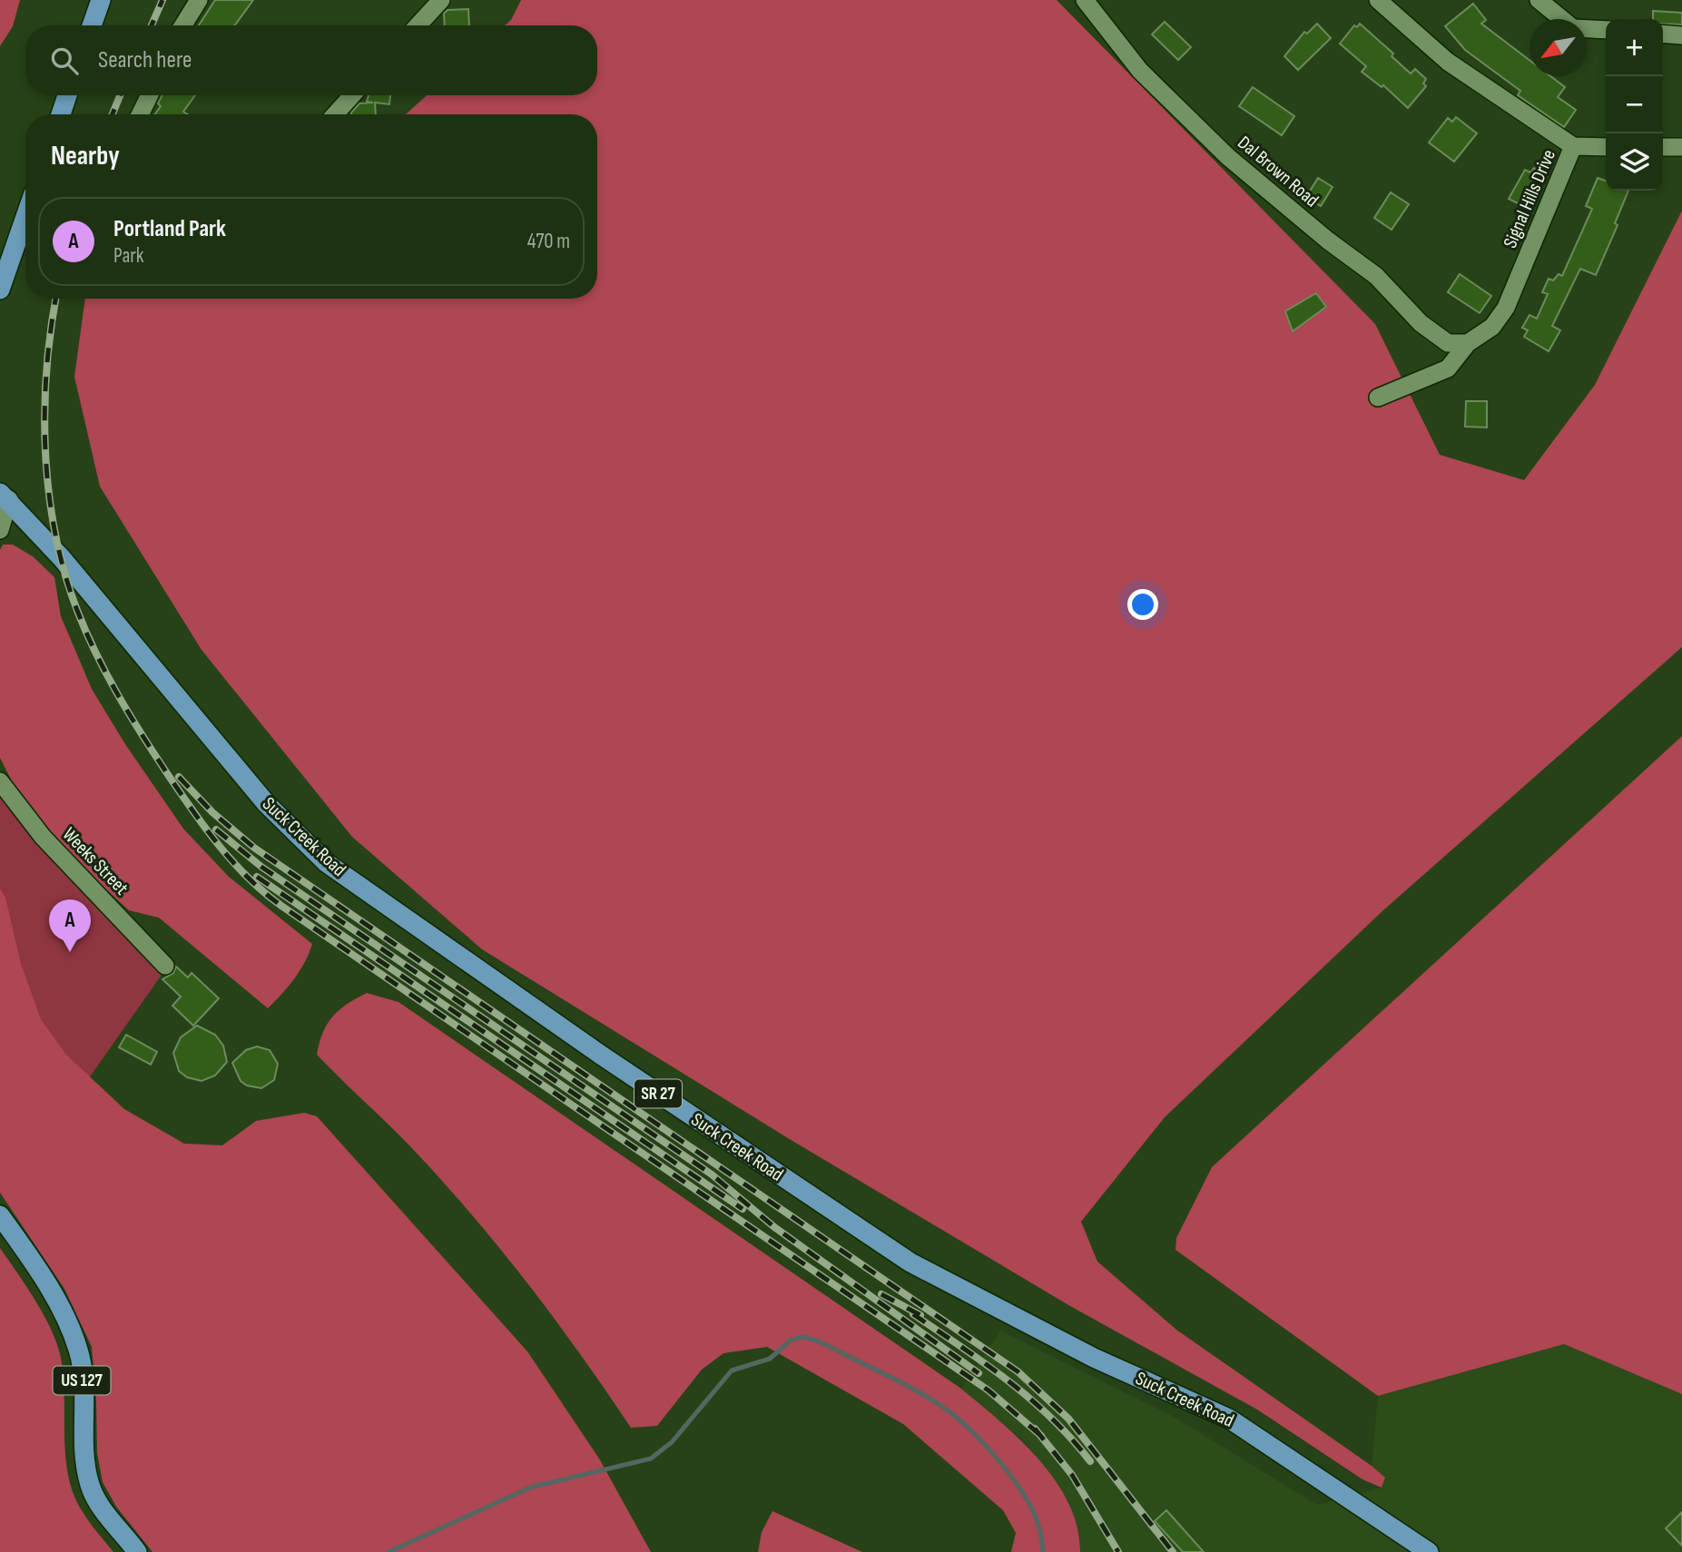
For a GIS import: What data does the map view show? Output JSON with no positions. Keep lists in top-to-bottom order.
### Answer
{
  "streets": {
    "main road": ["Suck Creek Road", "SR 27", "US 127"],
    "street": ["Dal Brown Road", "Signal Hills Drive", "Weeks Street"]
  },
  "crossings": [
    ["Dal Brown Road", "Signal Hills Drive"]
  ],
  "north": "bottom left",
  "page": {
    "map_buttons": ["+", "−"],
    "search": "Search here",
    "heading": "Nearby",
    "list": [
      {
        "mark": "A",
        "name": "Portland Park",
        "note": "Park",
        "value": "470 m"
      }
    ],
    "pins": "A"
  }
}
